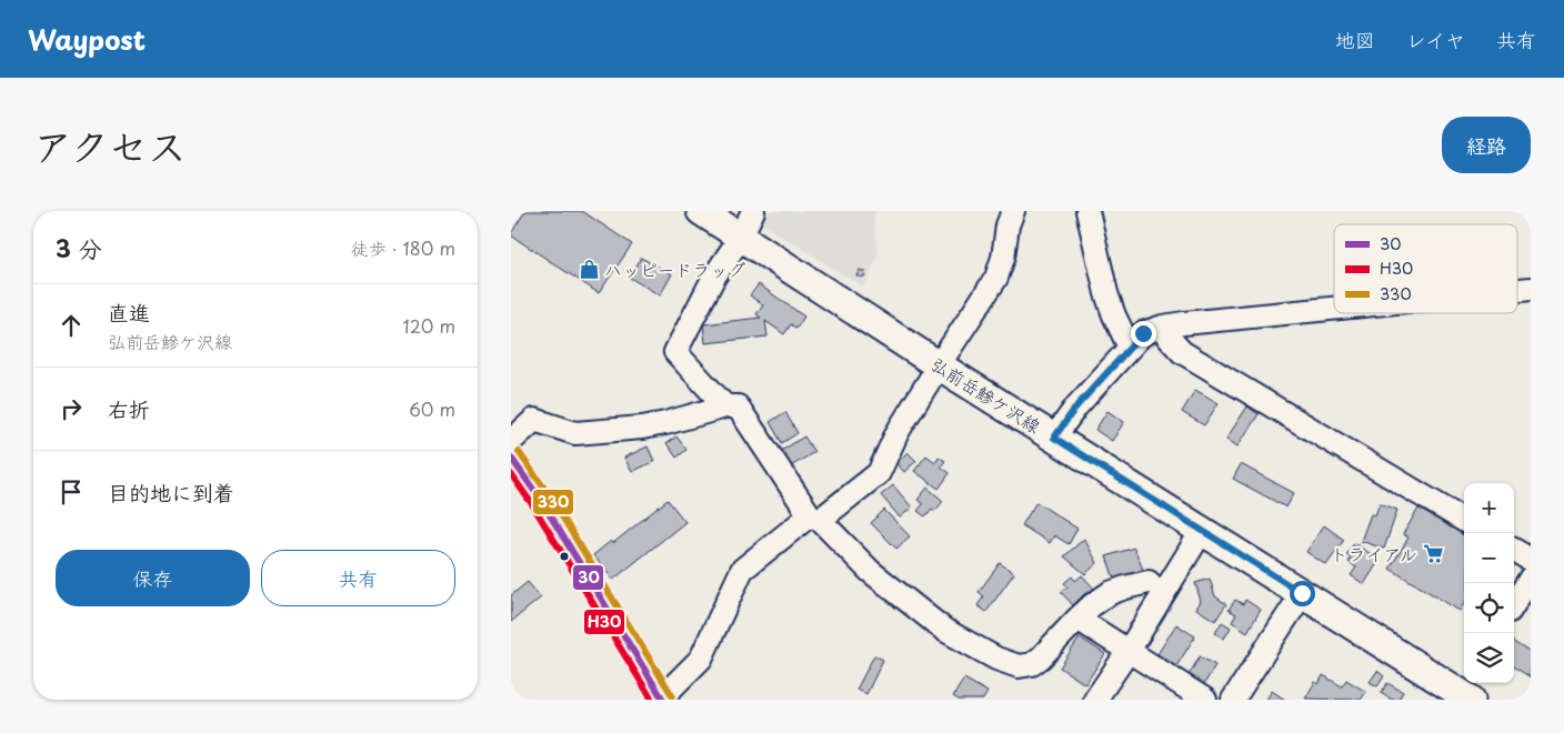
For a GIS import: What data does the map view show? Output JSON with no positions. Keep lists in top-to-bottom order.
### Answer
{
  "streets": {
    "main road": ["弘前岳鰺ケ沢線"]
  },
  "places": {
    "shop": ["ハッピードラッグ"],
    "supermarket": ["トライアル"]
  },
  "lines": ["transit line 330", "transit line 30", "transit line H30"],
  "legend": ["30", "H30", "330"],
  "page": {
    "header": "Waypost",
    "nav": ["地図", "レイヤ", "共有"],
    "title": "アクセス",
    "buttons": [
      "経路",
      ["保存", "共有"]
    ],
    "heading": ["3 分", "徒歩 · 180 m"],
    "list": [
      ["直進", "弘前岳鰺ケ沢線", "120 m"],
      ["右折", "60 m"],
      "目的地に到着"
    ],
    "map_buttons": ["+", "−"]
  }
}
